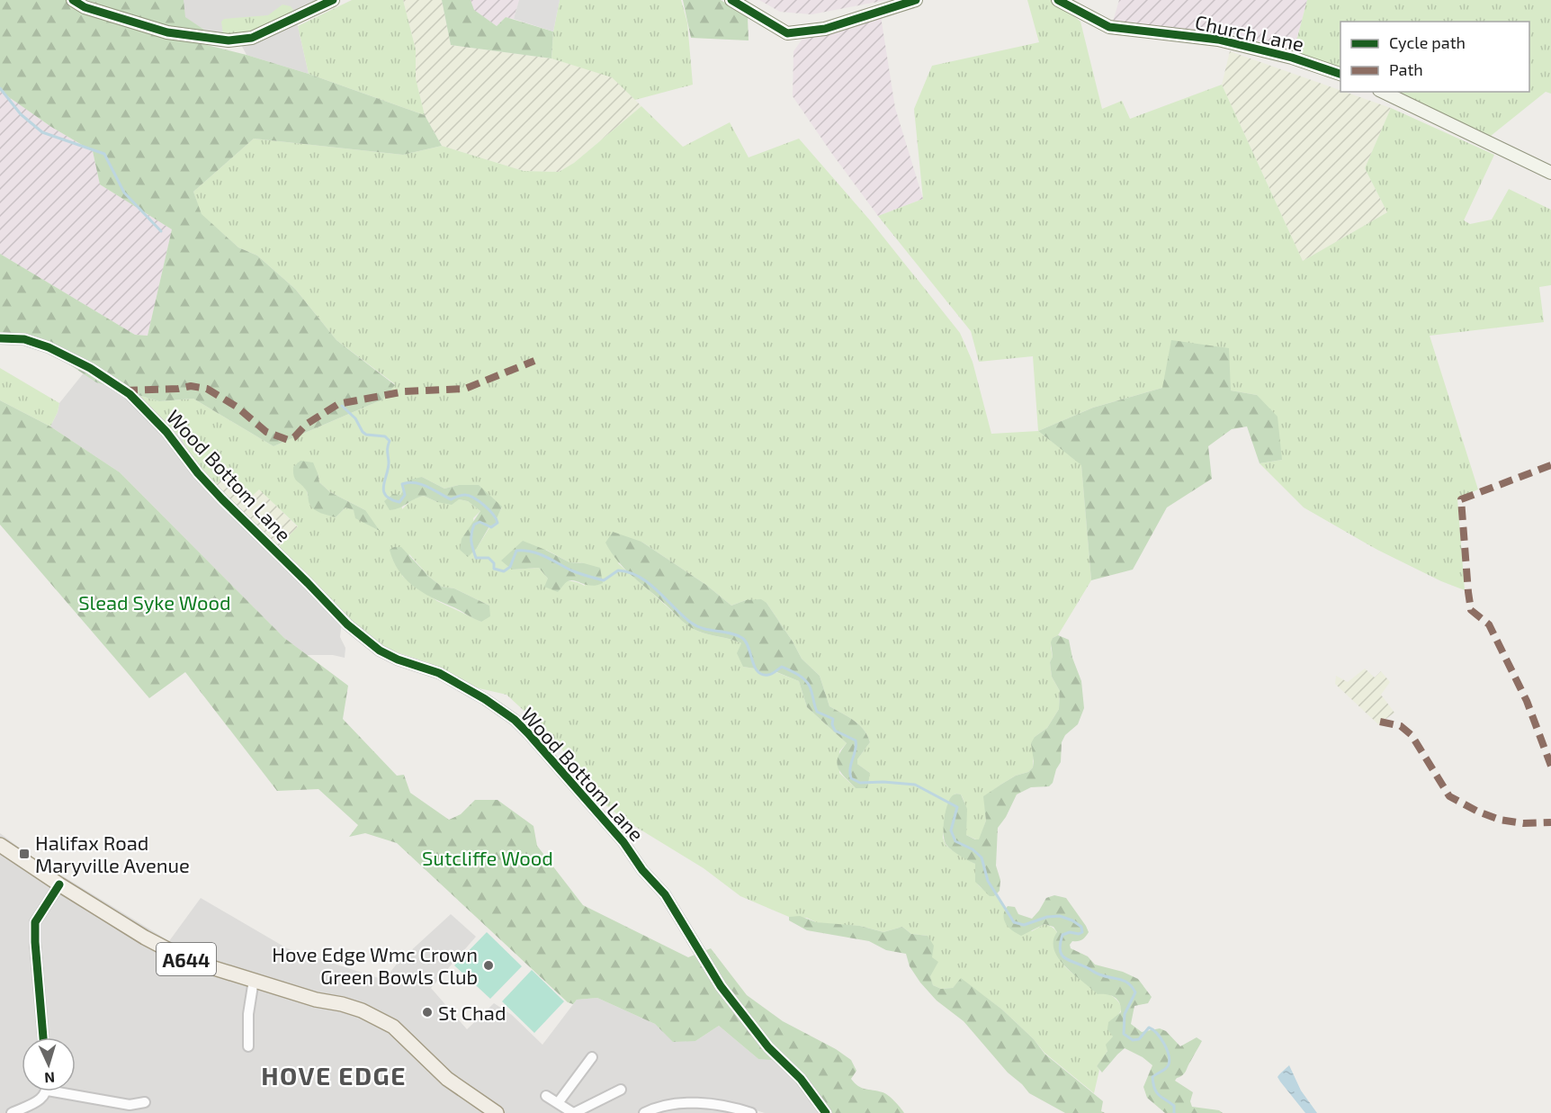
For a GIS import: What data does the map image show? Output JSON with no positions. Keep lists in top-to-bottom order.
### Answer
{
  "streets": {
    "main road": ["A644"],
    "street": ["Church Lane", "Wood Bottom Lane"]
  },
  "districts": ["HOVE EDGE"],
  "parks": ["Slead Syke Wood", "Sutcliffe Wood"],
  "places": {
    "transit": ["Halifax Road Maryville Avenue"],
    "other": ["Hove Edge Wmc Crown Green Bowls Club", "St Chad"]
  },
  "legend": ["Cycle path", "Path"],
  "north": "bottom"
}
